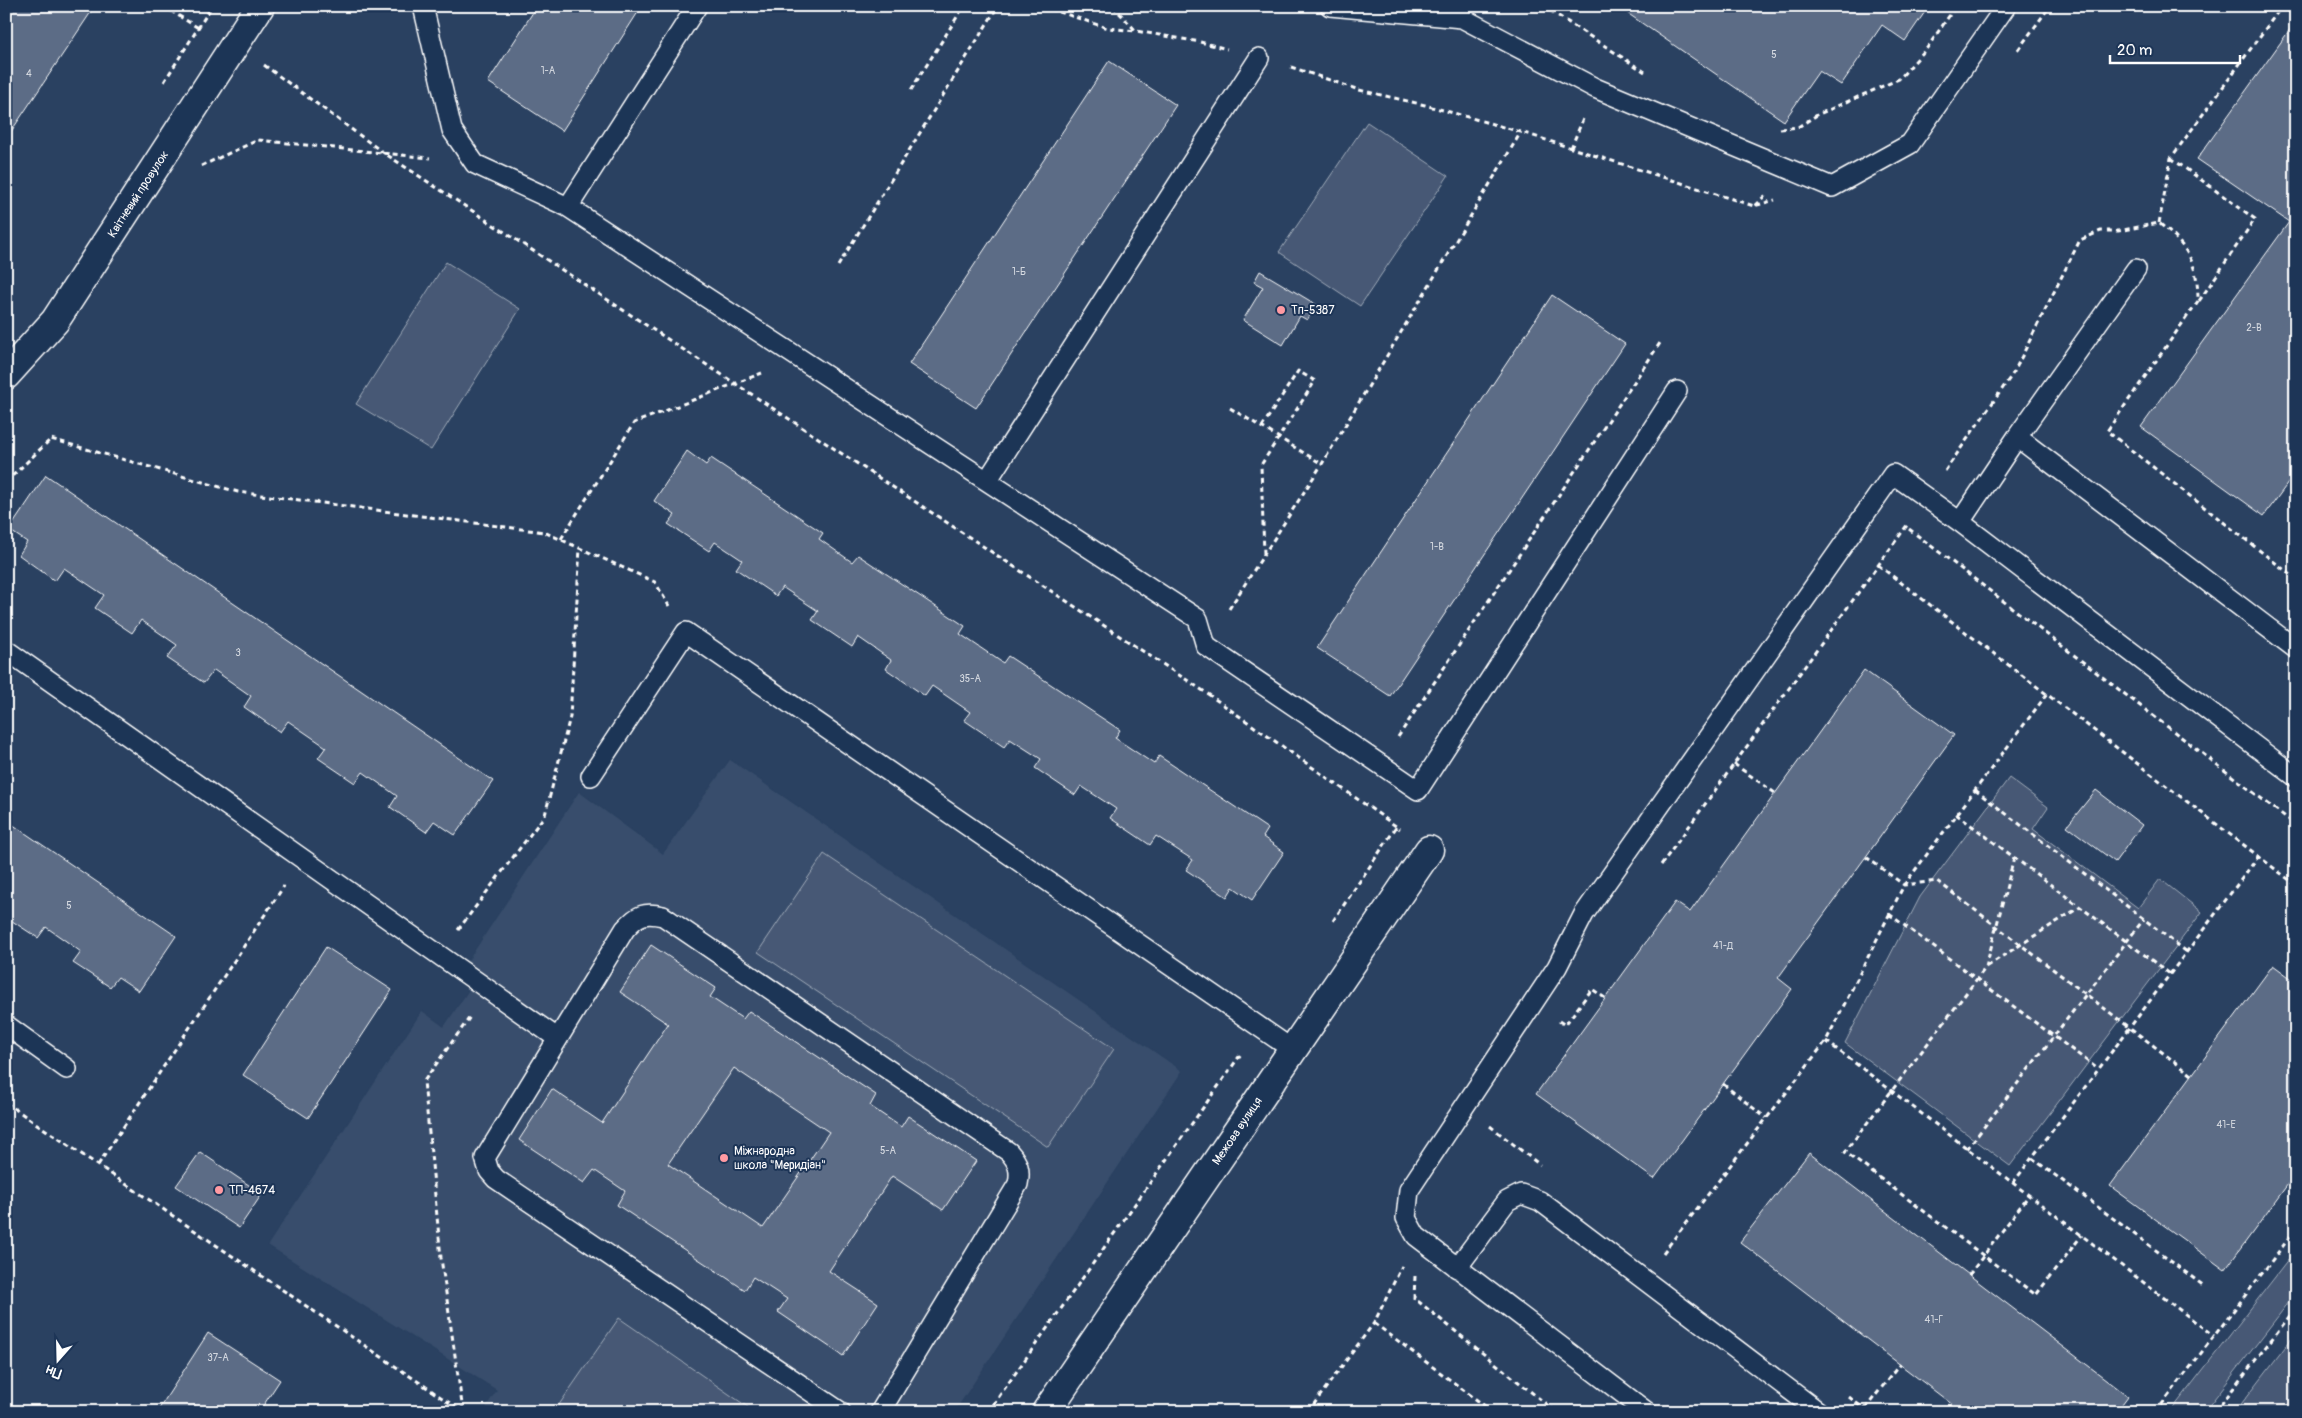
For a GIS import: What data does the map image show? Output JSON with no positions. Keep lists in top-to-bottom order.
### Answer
{
  "streets": {
    "street": ["Квітневий провулок", "Межова вулиця"]
  },
  "places": ["Тп-5387", "Міжнародна школа \"Меридіан\"", "ТП-4674"],
  "house_numbers": [
    "5",
    "1-А",
    "4",
    "1-Б",
    "2-В",
    "1-В",
    "3",
    "35-А",
    "5",
    "41-Д",
    "41-Е",
    "5-А",
    "41-Г",
    "37-А"
  ],
  "scale_bar": "20 m",
  "north": "bottom"
}
